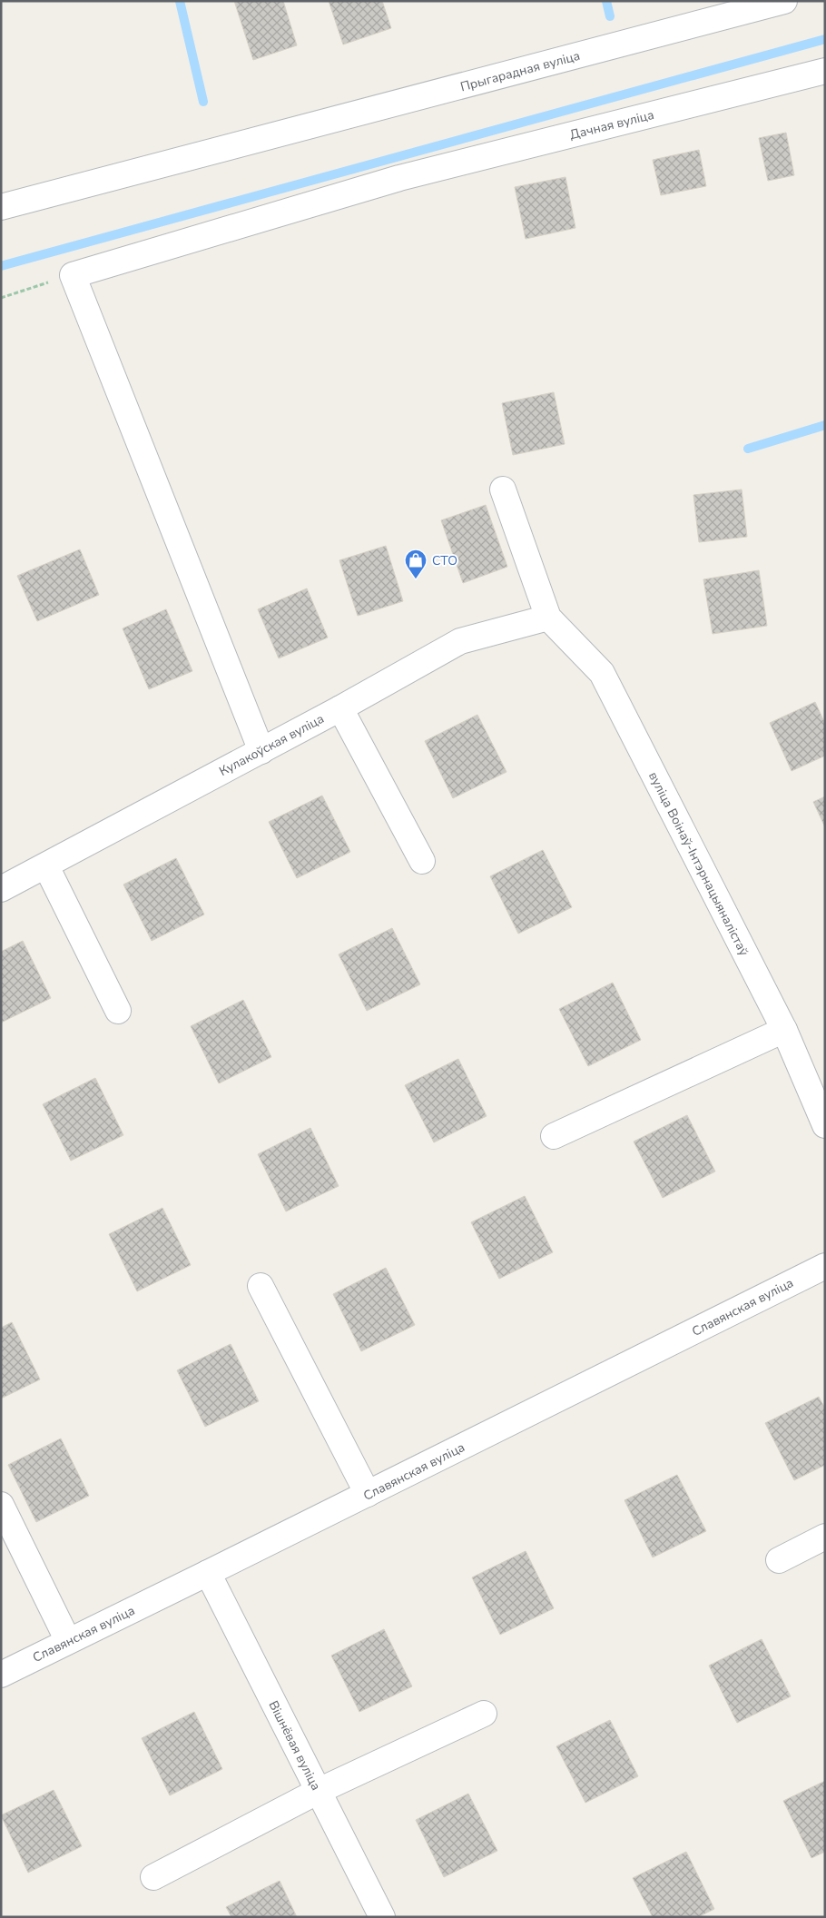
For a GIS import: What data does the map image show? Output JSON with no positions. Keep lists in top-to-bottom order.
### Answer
{
  "streets": {
    "street": [
      "Прыгарадная вуліца",
      "Дачная вуліца",
      "Кулакоўская вуліца",
      "вуліца Воінаў-Інтэрнацыяналістаў",
      "Славянская вуліца",
      "Вішнёвая вуліца"
    ]
  },
  "crossings": [
    ["Кулакоўская вуліца", "вуліца Воінаў-Інтэрнацыяналістаў"],
    ["Славянская вуліца", "Вішнёвая вуліца"]
  ],
  "places": {
    "shop": ["СТО"]
  }
}
